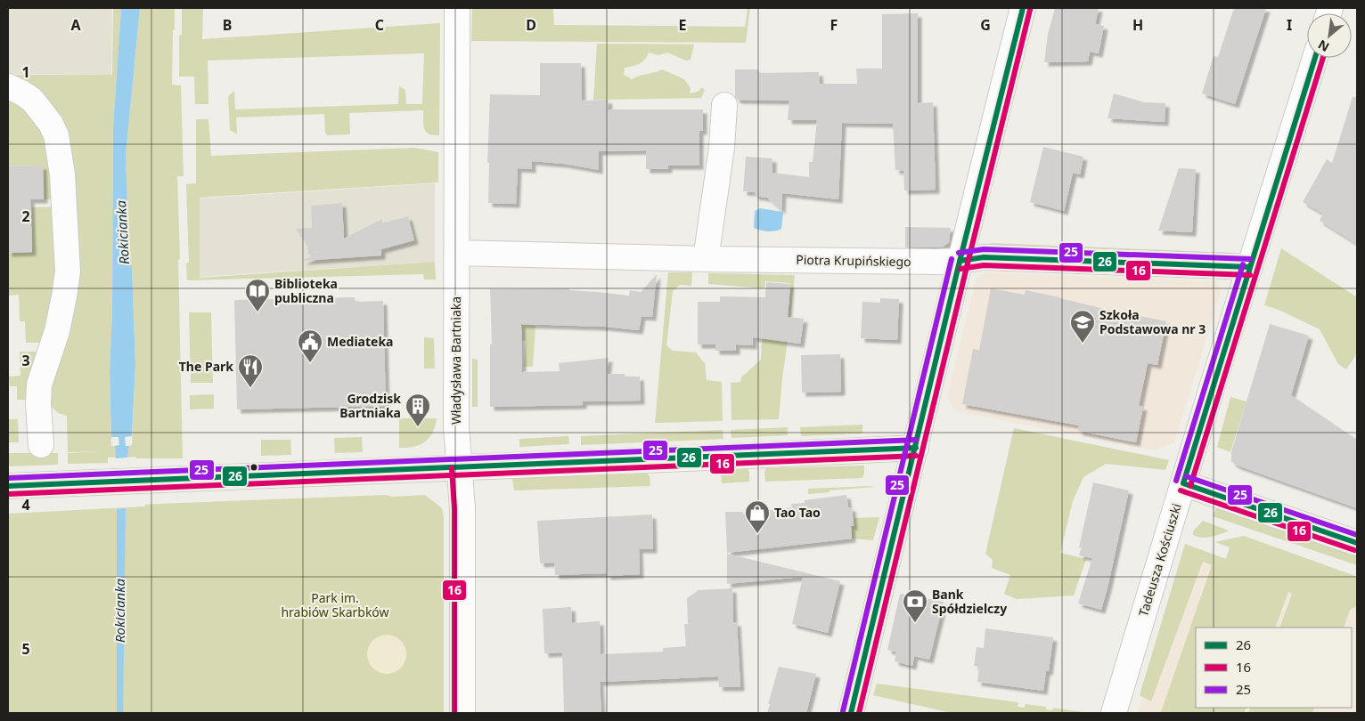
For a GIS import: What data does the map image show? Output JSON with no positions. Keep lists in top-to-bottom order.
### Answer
{
  "streets": {
    "street": ["Piotra Krupińskiego", "Władysława Bartniaka", "Tadeusza Kościuszki"]
  },
  "crossings": [
    ["Piotra Krupińskiego", "Władysława Bartniaka"],
    ["Piotra Krupińskiego", "Tadeusza Kościuszki"]
  ],
  "water": ["Rokicianka"],
  "parks": ["Park im. hrabiów Skarbków"],
  "places": {
    "library": ["Biblioteka publiczna"],
    "school or university": ["Szkoła Podstawowa nr 3"],
    "public building": ["Mediateka"],
    "restaurant": ["The Park"],
    "building": ["Grodzisk Bartniaka"],
    "shop": ["Tao Tao"],
    "bank": ["Bank Spółdzielczy"]
  },
  "lines": ["transit line 26", "transit line 16", "transit line 25"],
  "legend": ["26", "16", "25"],
  "north": "bottom left",
  "grid": {
    "columns": [
      "A",
      "B",
      "C",
      "D",
      "E",
      "F",
      "G",
      "H",
      "I"
    ],
    "rows": [
      "1",
      "2",
      "3",
      "4",
      "5"
    ]
  }
}
